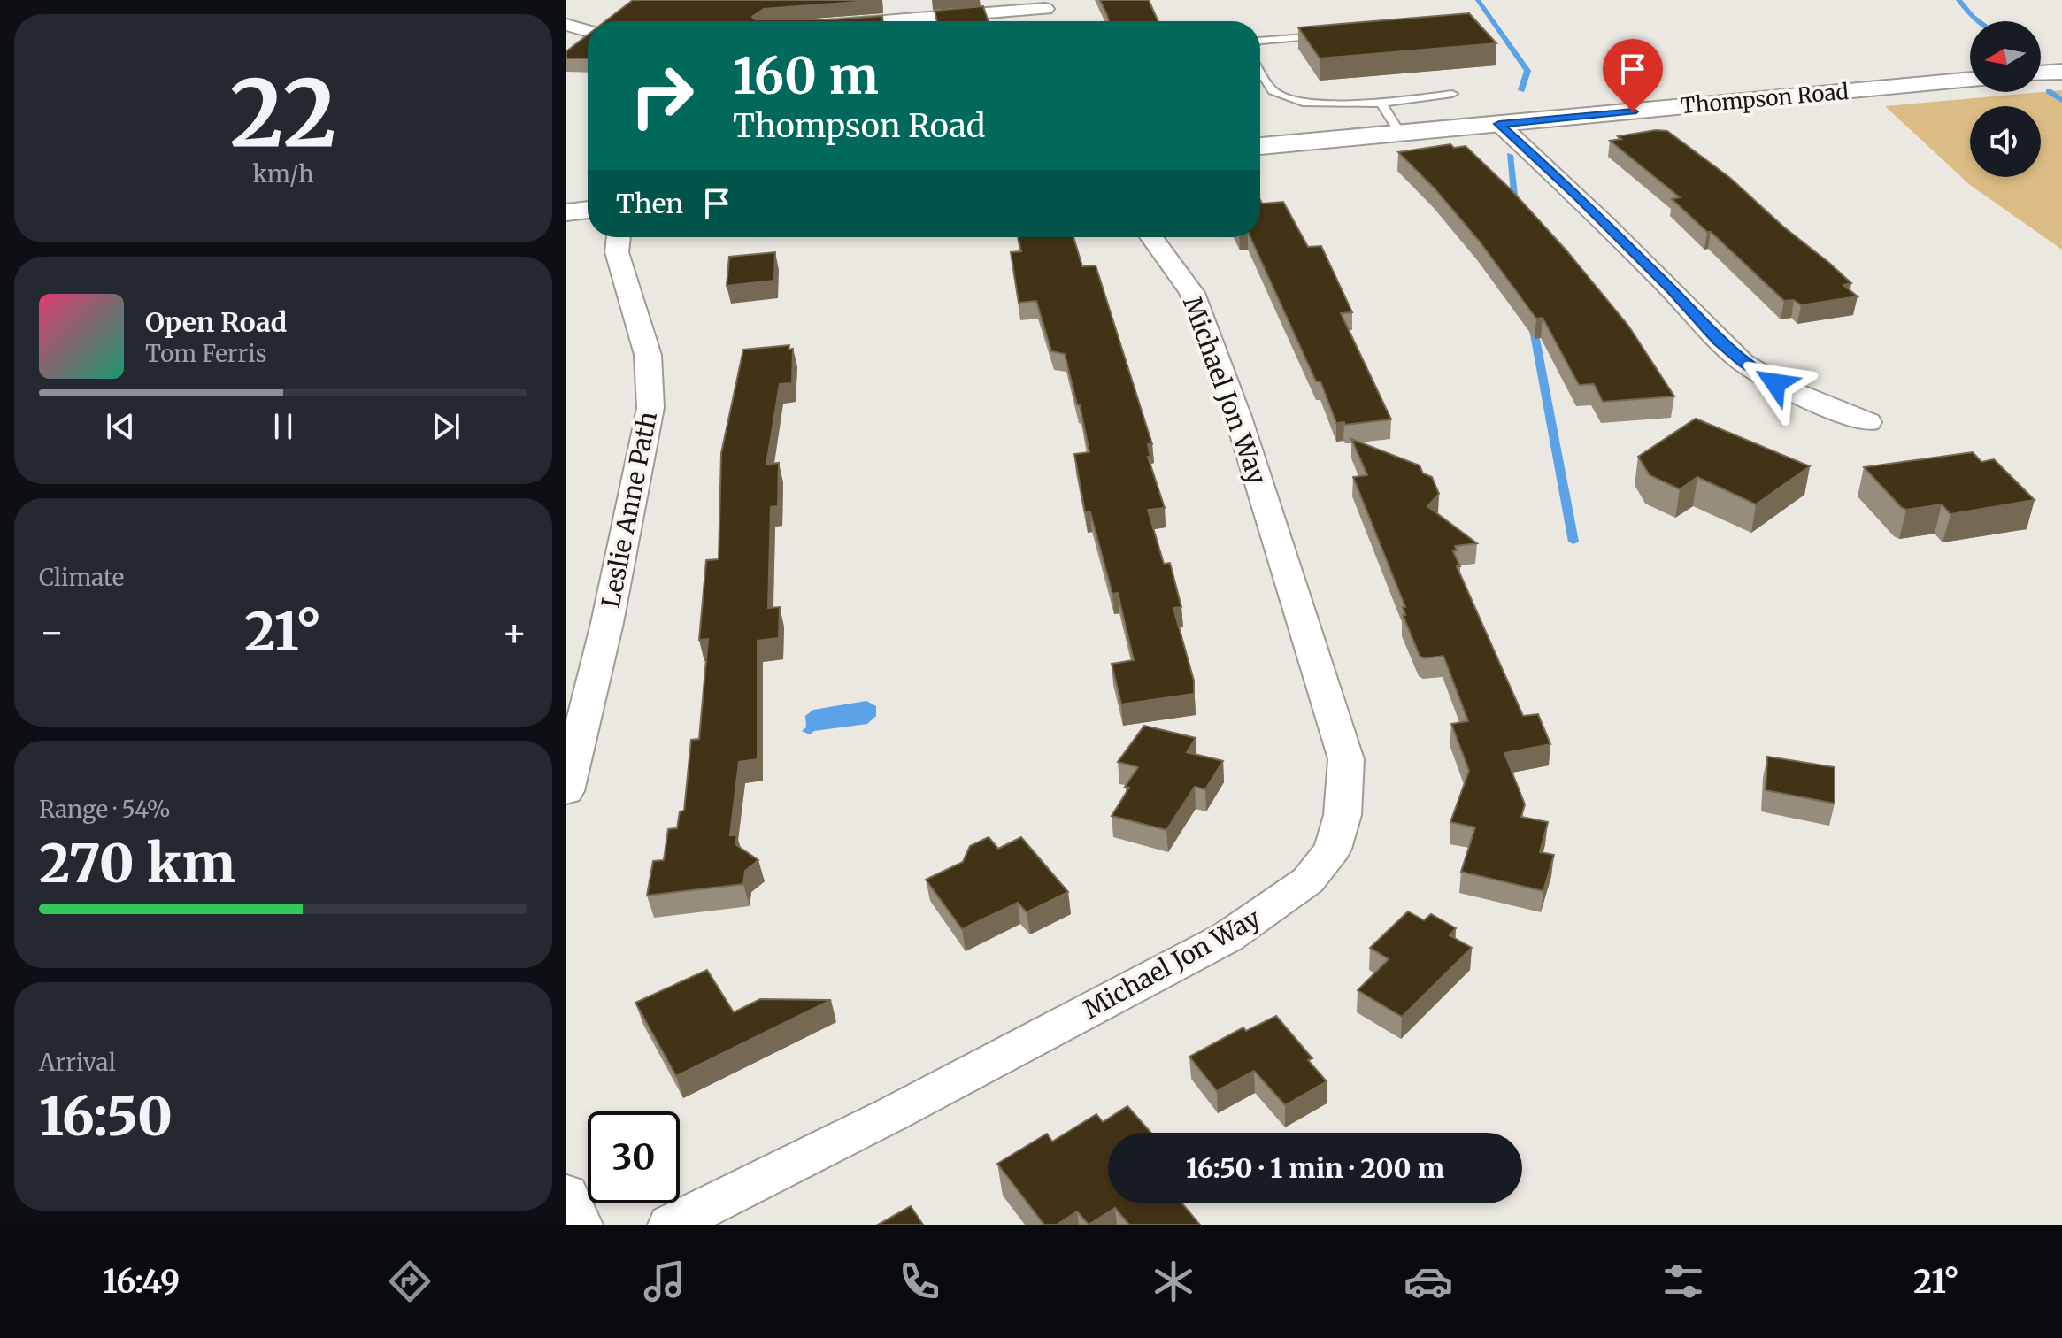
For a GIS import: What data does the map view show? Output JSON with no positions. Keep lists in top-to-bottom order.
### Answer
{
  "streets": {
    "street": ["Thompson Road", "Michael Jon Way", "Leslie Anne Path"]
  },
  "north": "left",
  "page": {
    "tile": [
      ["22", "km/h"],
      "Climate",
      ["Range · 54%", "270 km"],
      ["Arrival", "16:50"]
    ],
    "turn": ["160 m", "Thompson Road"],
    "then": "Then",
    "song": ["Open Road", "Tom Ferris"],
    "heat": ["−", "21°", "+"],
    "limit": "30",
    "trip": "16:50 · 1 min · 200 m",
    "tabs": ["16:49", "21°"]
  }
}
